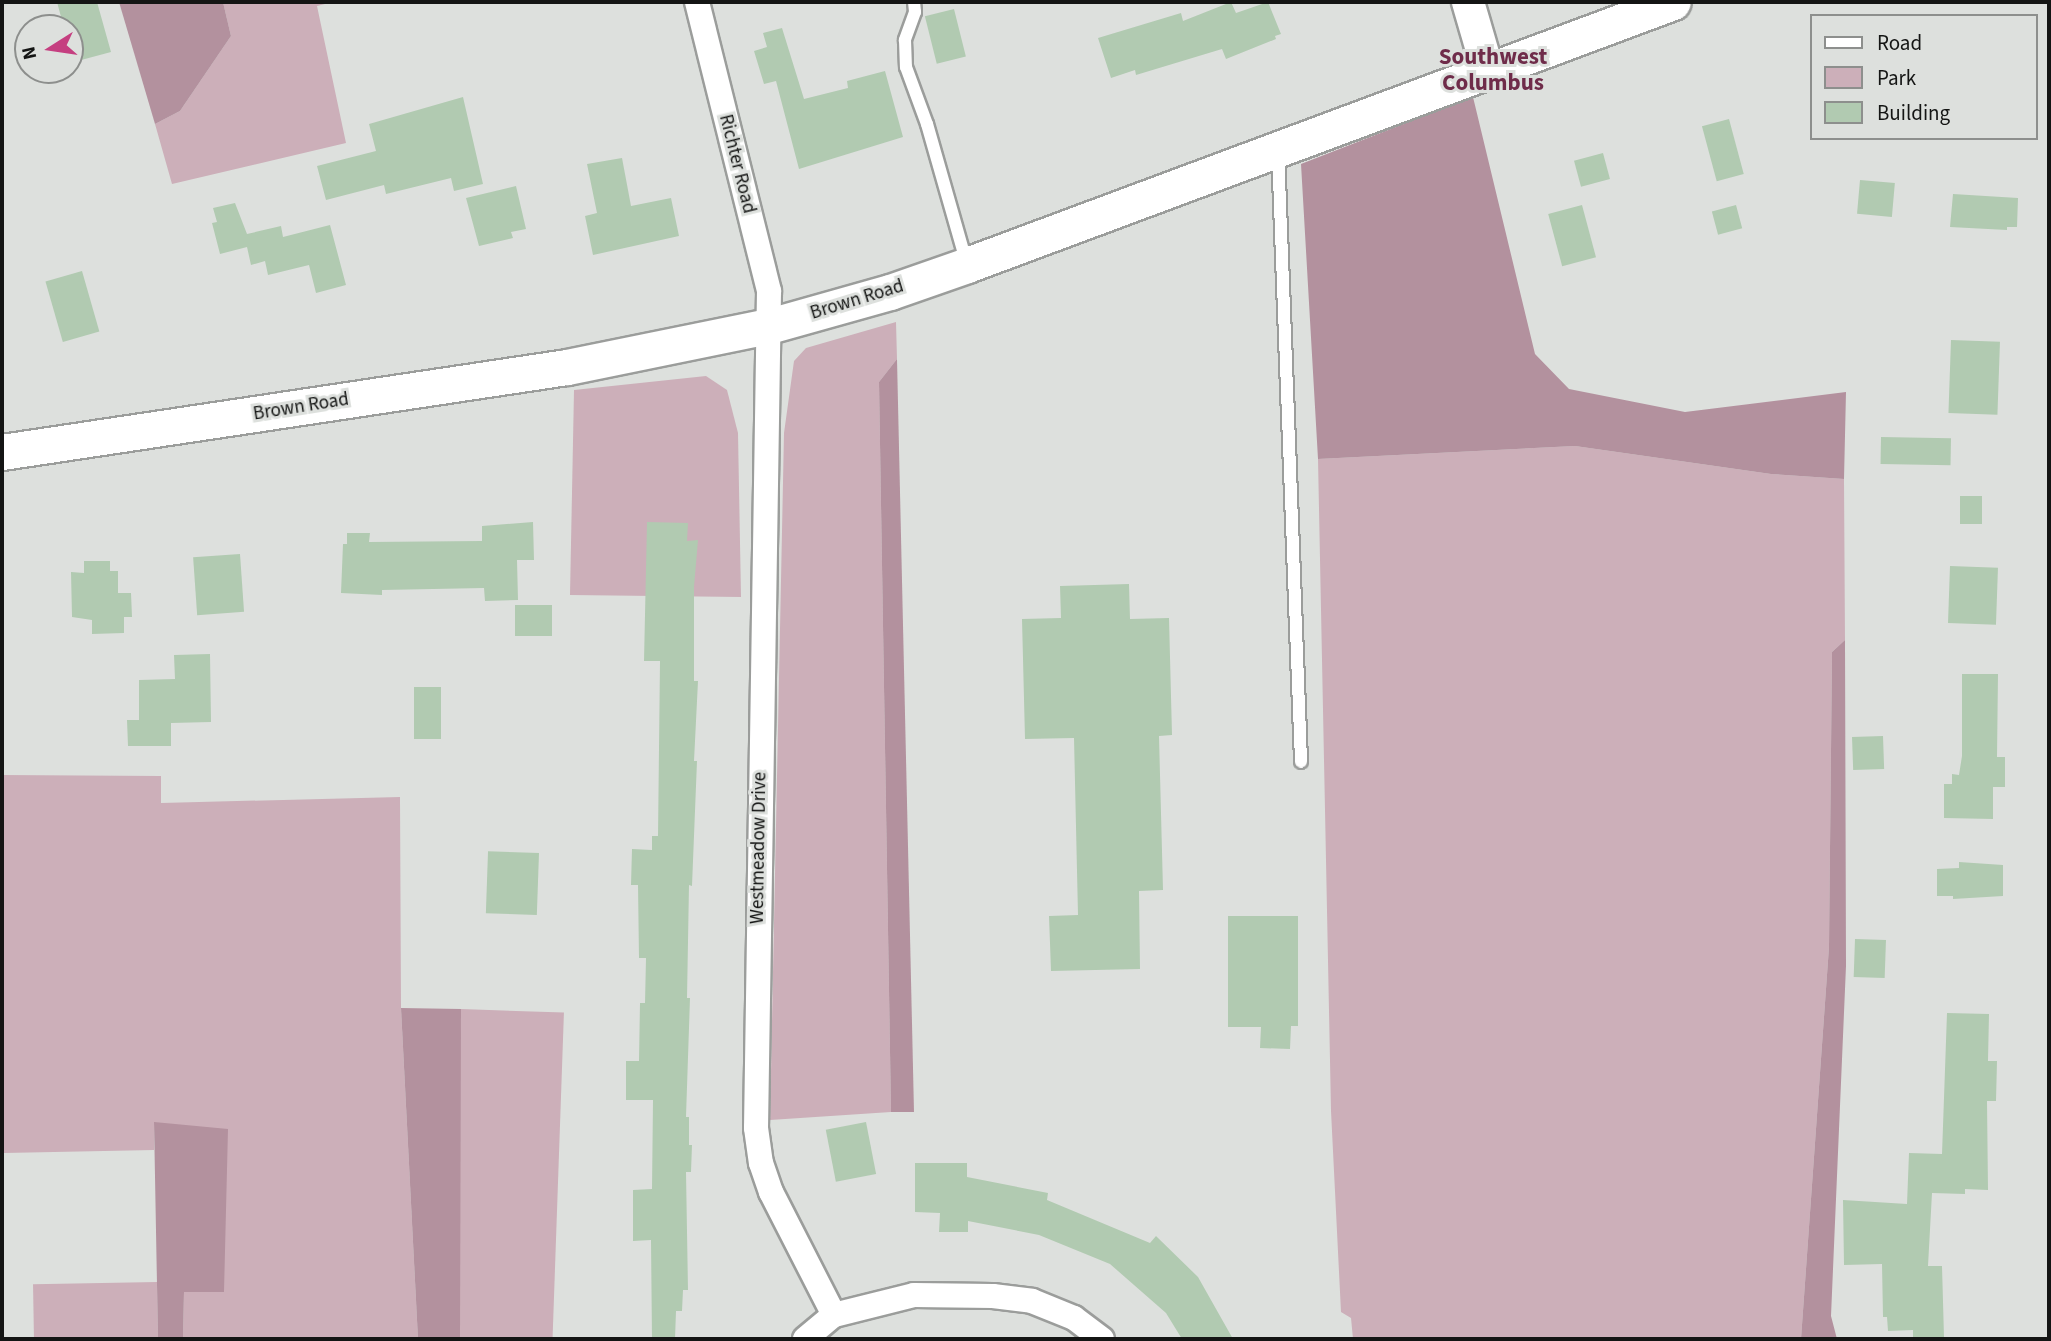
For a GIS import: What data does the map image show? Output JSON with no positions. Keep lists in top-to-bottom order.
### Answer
{
  "streets": {
    "main road": ["Brown Road"],
    "street": ["Richter Road", "Westmeadow Drive"]
  },
  "crossings": [
    ["Richter Road", "Brown Road"],
    ["Richter Road", "Westmeadow Drive"],
    ["Brown Road", "Westmeadow Drive"]
  ],
  "districts": ["Southwest Columbus"],
  "legend": ["Road", "Park", "Building"],
  "north": "left"
}
